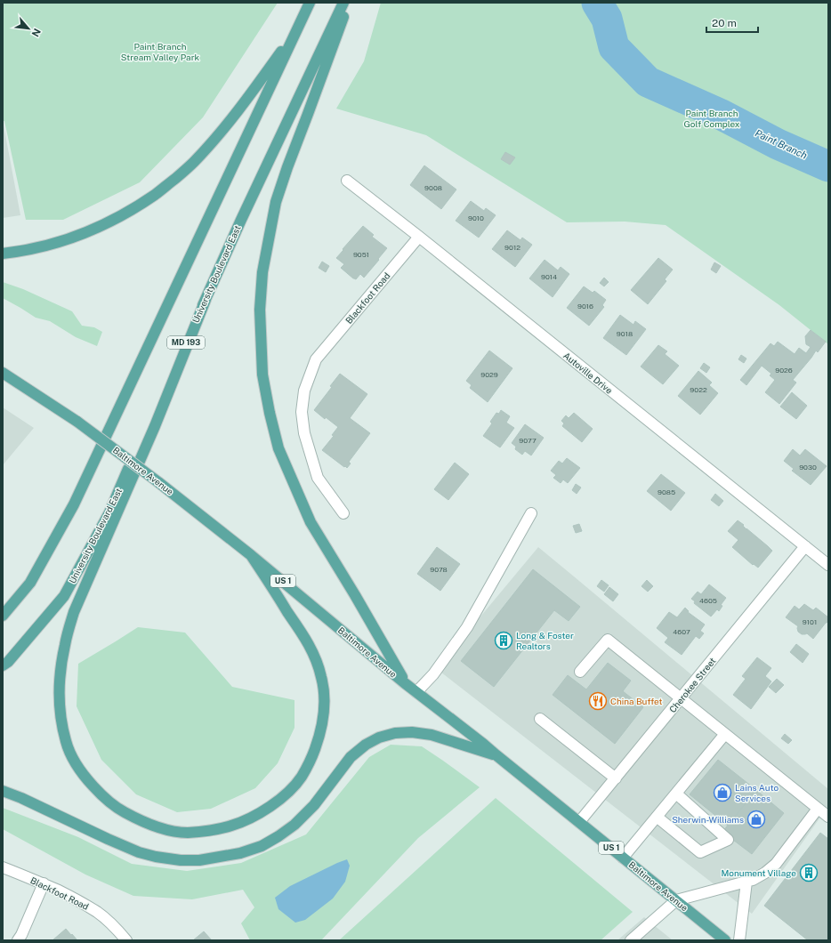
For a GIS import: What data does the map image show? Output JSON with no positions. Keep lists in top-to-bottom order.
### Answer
{
  "streets": {
    "main road": [
      "University Boulevard East",
      "MD 193",
      "Baltimore Avenue",
      "US 1"
    ],
    "street": ["Blackfoot Road", "Autoville Drive", "Cherokee Street"]
  },
  "crossings": [
    ["Blackfoot Road", "Autoville Drive"],
    ["Autoville Drive", "Cherokee Street"],
    ["Baltimore Avenue", "Cherokee Street"]
  ],
  "water": ["Paint Branch"],
  "parks": ["Paint Branch Stream Valley Park", "Paint Branch Golf Complex"],
  "places": {
    "building": ["Long & Foster Realtors", "Monument Village"],
    "restaurant": ["China Buffet"],
    "shop": ["Lains Auto Services", "Sherwin-Williams"]
  },
  "house_numbers": [
    "9008",
    "9010",
    "9012",
    "9051",
    "9014",
    "9016",
    "9018",
    "9026",
    "9029",
    "9022",
    "9077",
    "9030",
    "9085",
    "9078",
    "4605",
    "9101",
    "4607"
  ],
  "scale_bar": "20 m",
  "north": "bottom right"
}
